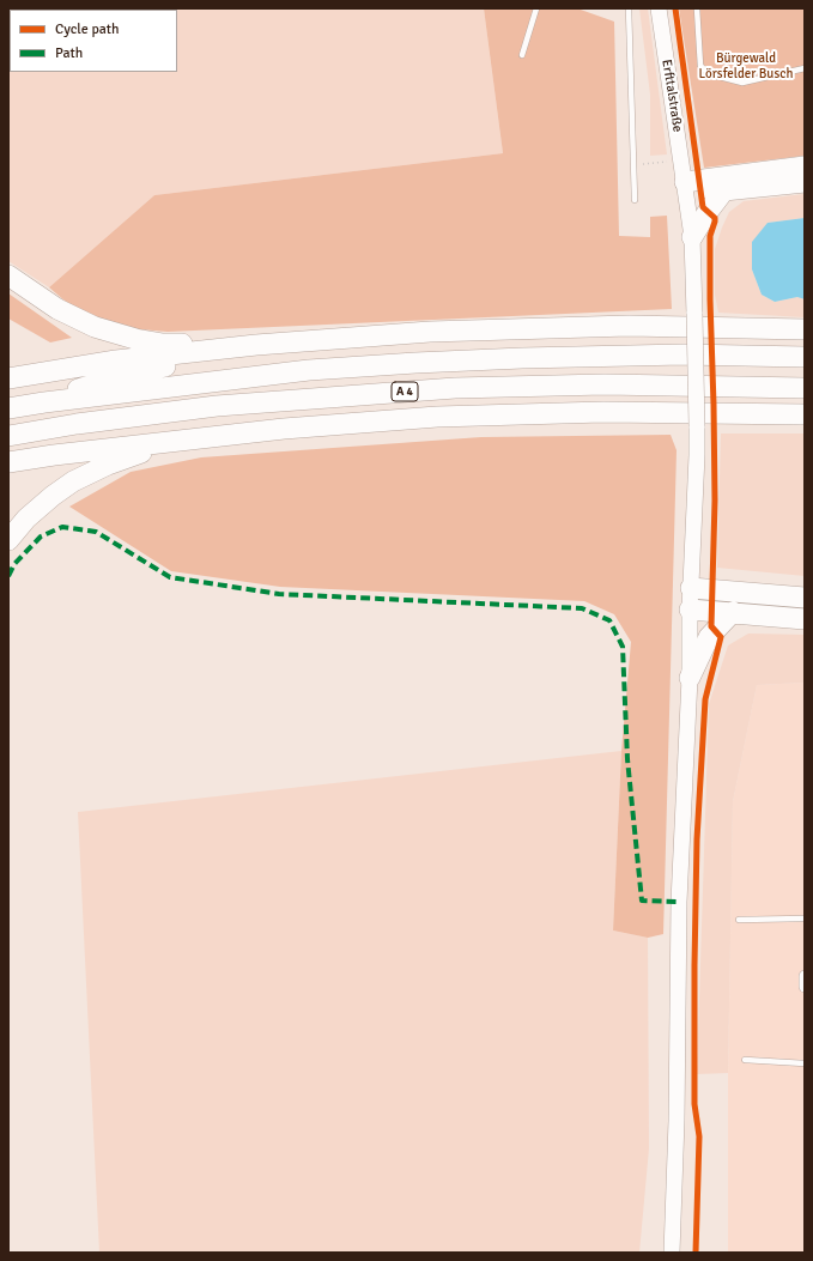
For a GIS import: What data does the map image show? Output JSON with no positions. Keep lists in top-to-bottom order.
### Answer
{
  "streets": {
    "highway": ["A 4"],
    "main road": ["Erfttalstraße"]
  },
  "parks": ["Bürgewald Lörsfelder Busch"],
  "legend": ["Cycle path", "Path"]
}
